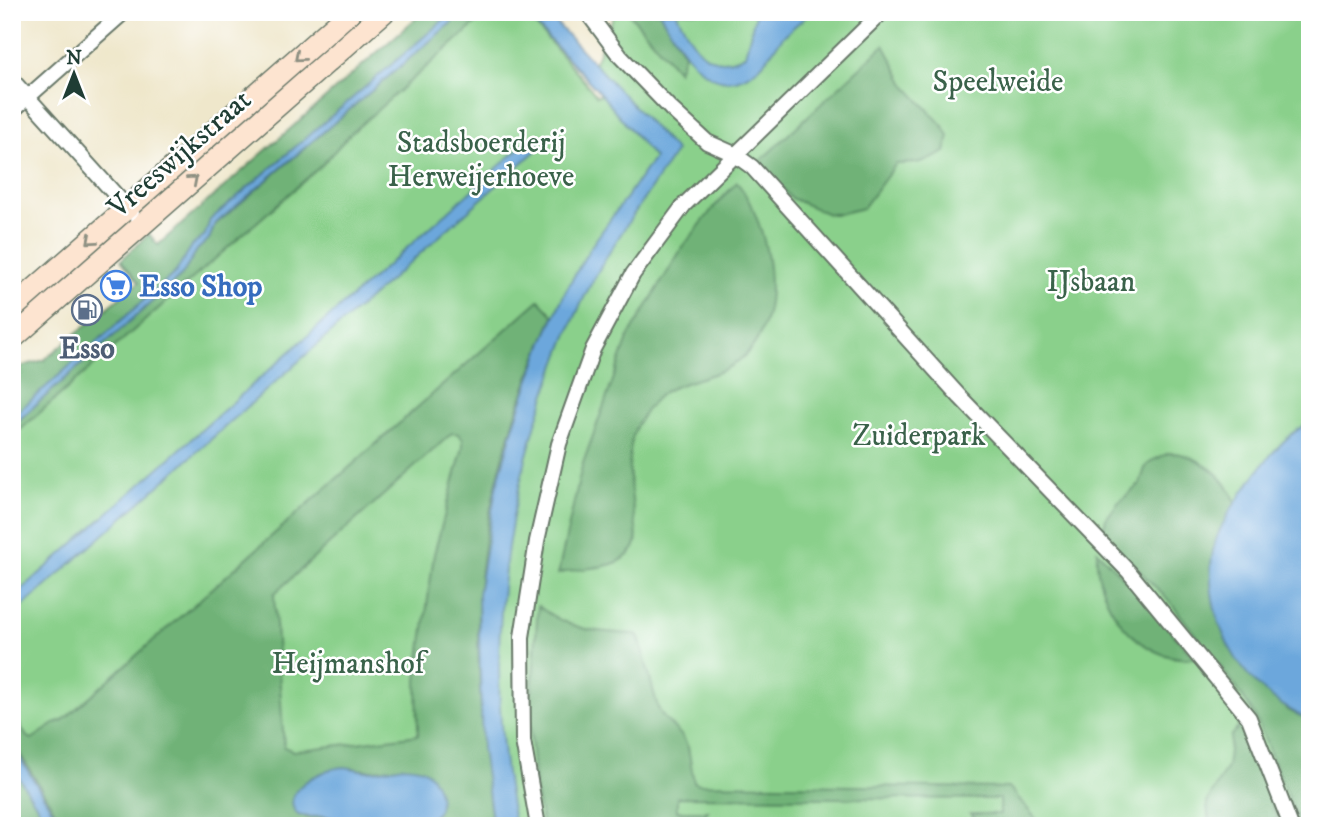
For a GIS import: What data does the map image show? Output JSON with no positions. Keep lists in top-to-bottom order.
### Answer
{
  "streets": {
    "main road": ["Vreeswijkstraat"]
  },
  "parks": [
    "Speelweide",
    "Stadsboerderij Herweijerhoeve",
    "IJsbaan",
    "Zuiderpark",
    "Heijmanshof"
  ],
  "places": {
    "supermarket": ["Esso Shop"],
    "fuel station": ["Esso"]
  },
  "north": "top"
}
